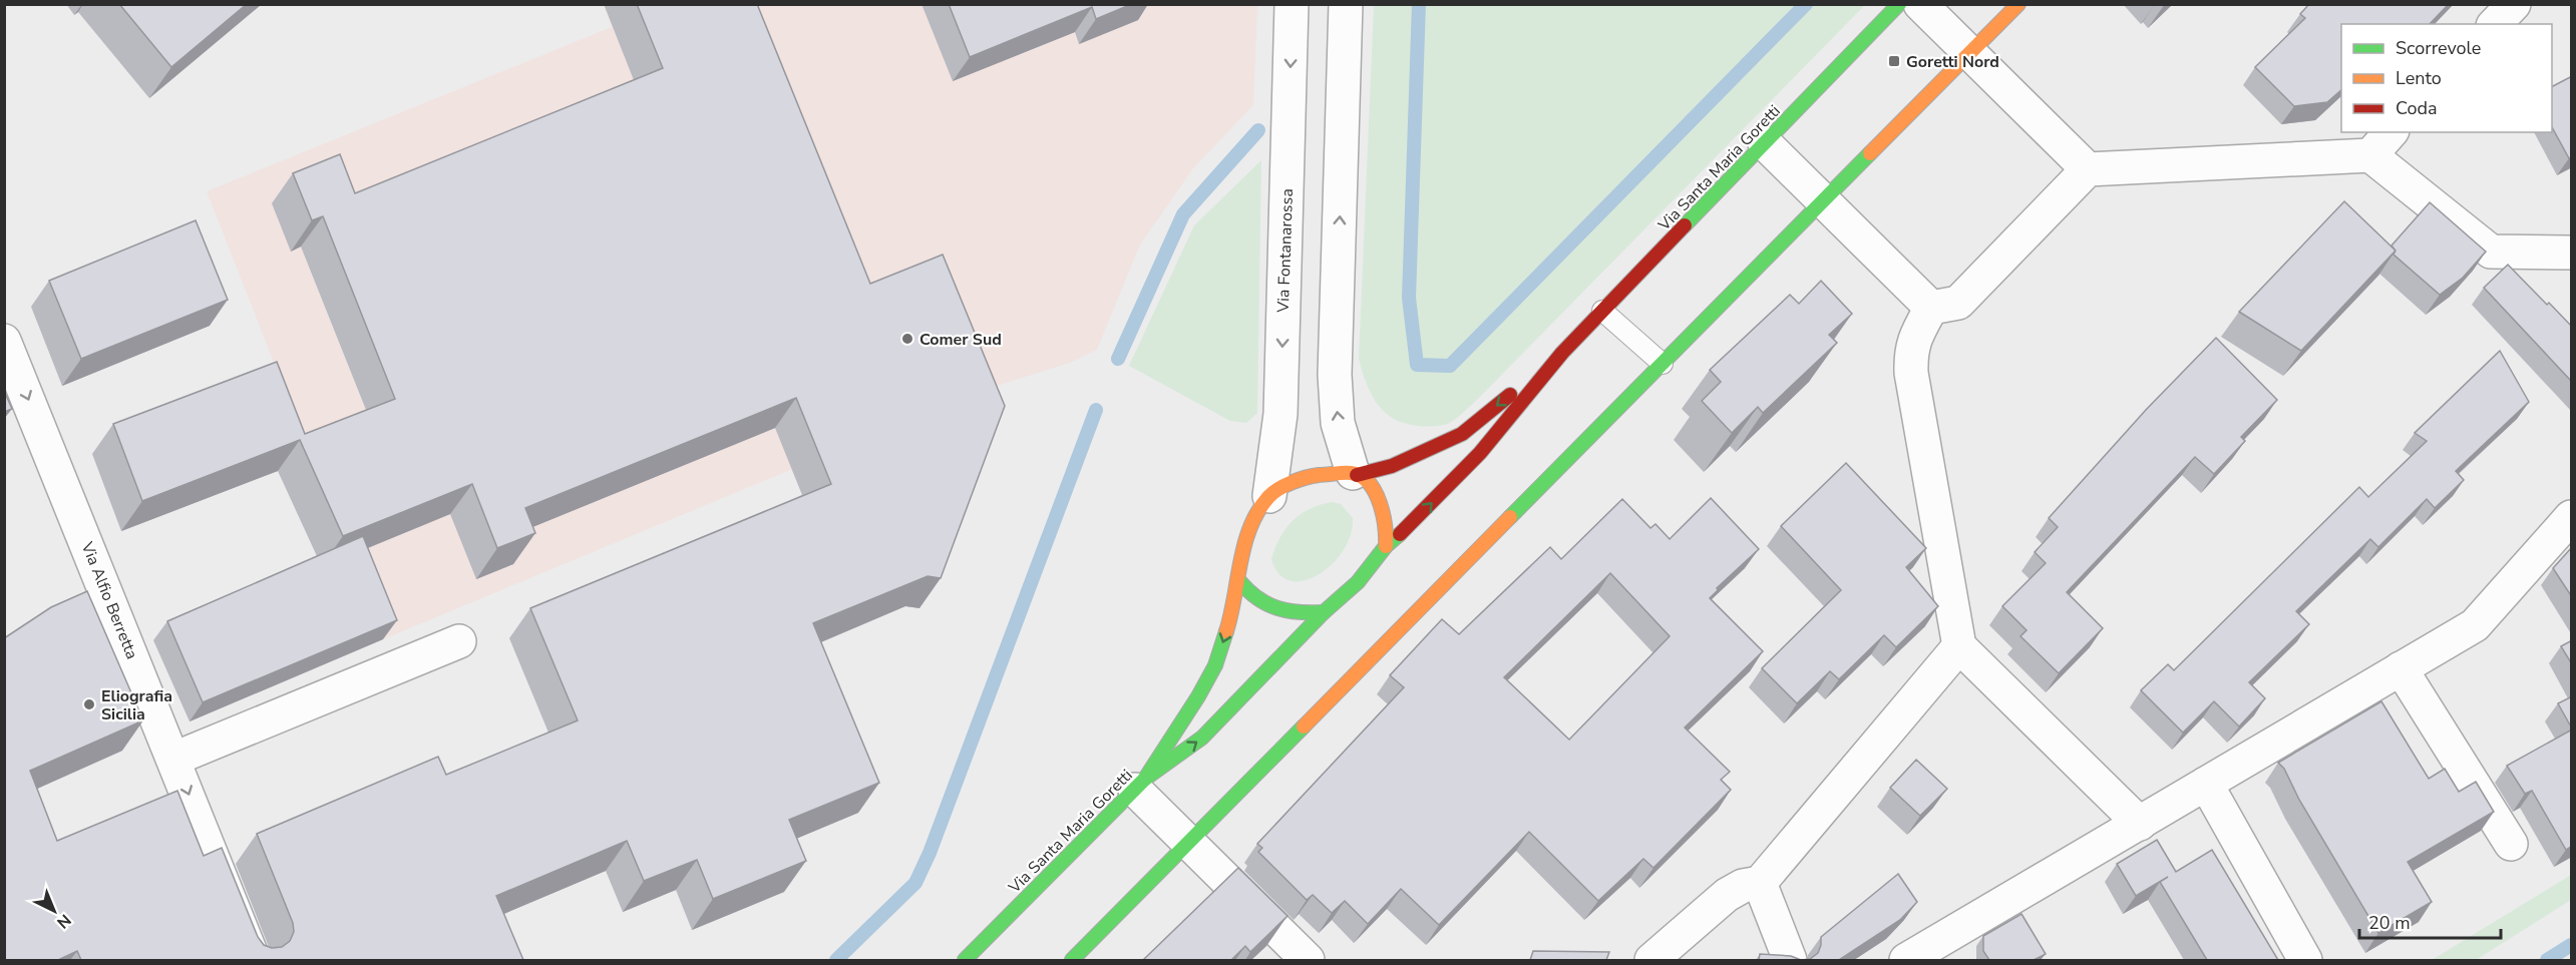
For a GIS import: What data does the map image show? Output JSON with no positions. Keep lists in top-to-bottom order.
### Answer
{
  "streets": {
    "main road": ["Via Santa Maria Goretti"],
    "street": ["Via Fontanarossa", "Via Alfio Berretta"]
  },
  "crossings": [
    ["Via Santa Maria Goretti", "Via Fontanarossa"]
  ],
  "one_way": ["Via Alfio Berretta"],
  "places": {
    "transit": ["Goretti Nord"],
    "other": ["Comer Sud", "Eliografia Sicilia"]
  },
  "legend": ["Scorrevole", "Lento", "Coda"],
  "scale_bar": "20 m",
  "north": "bottom right"
}
